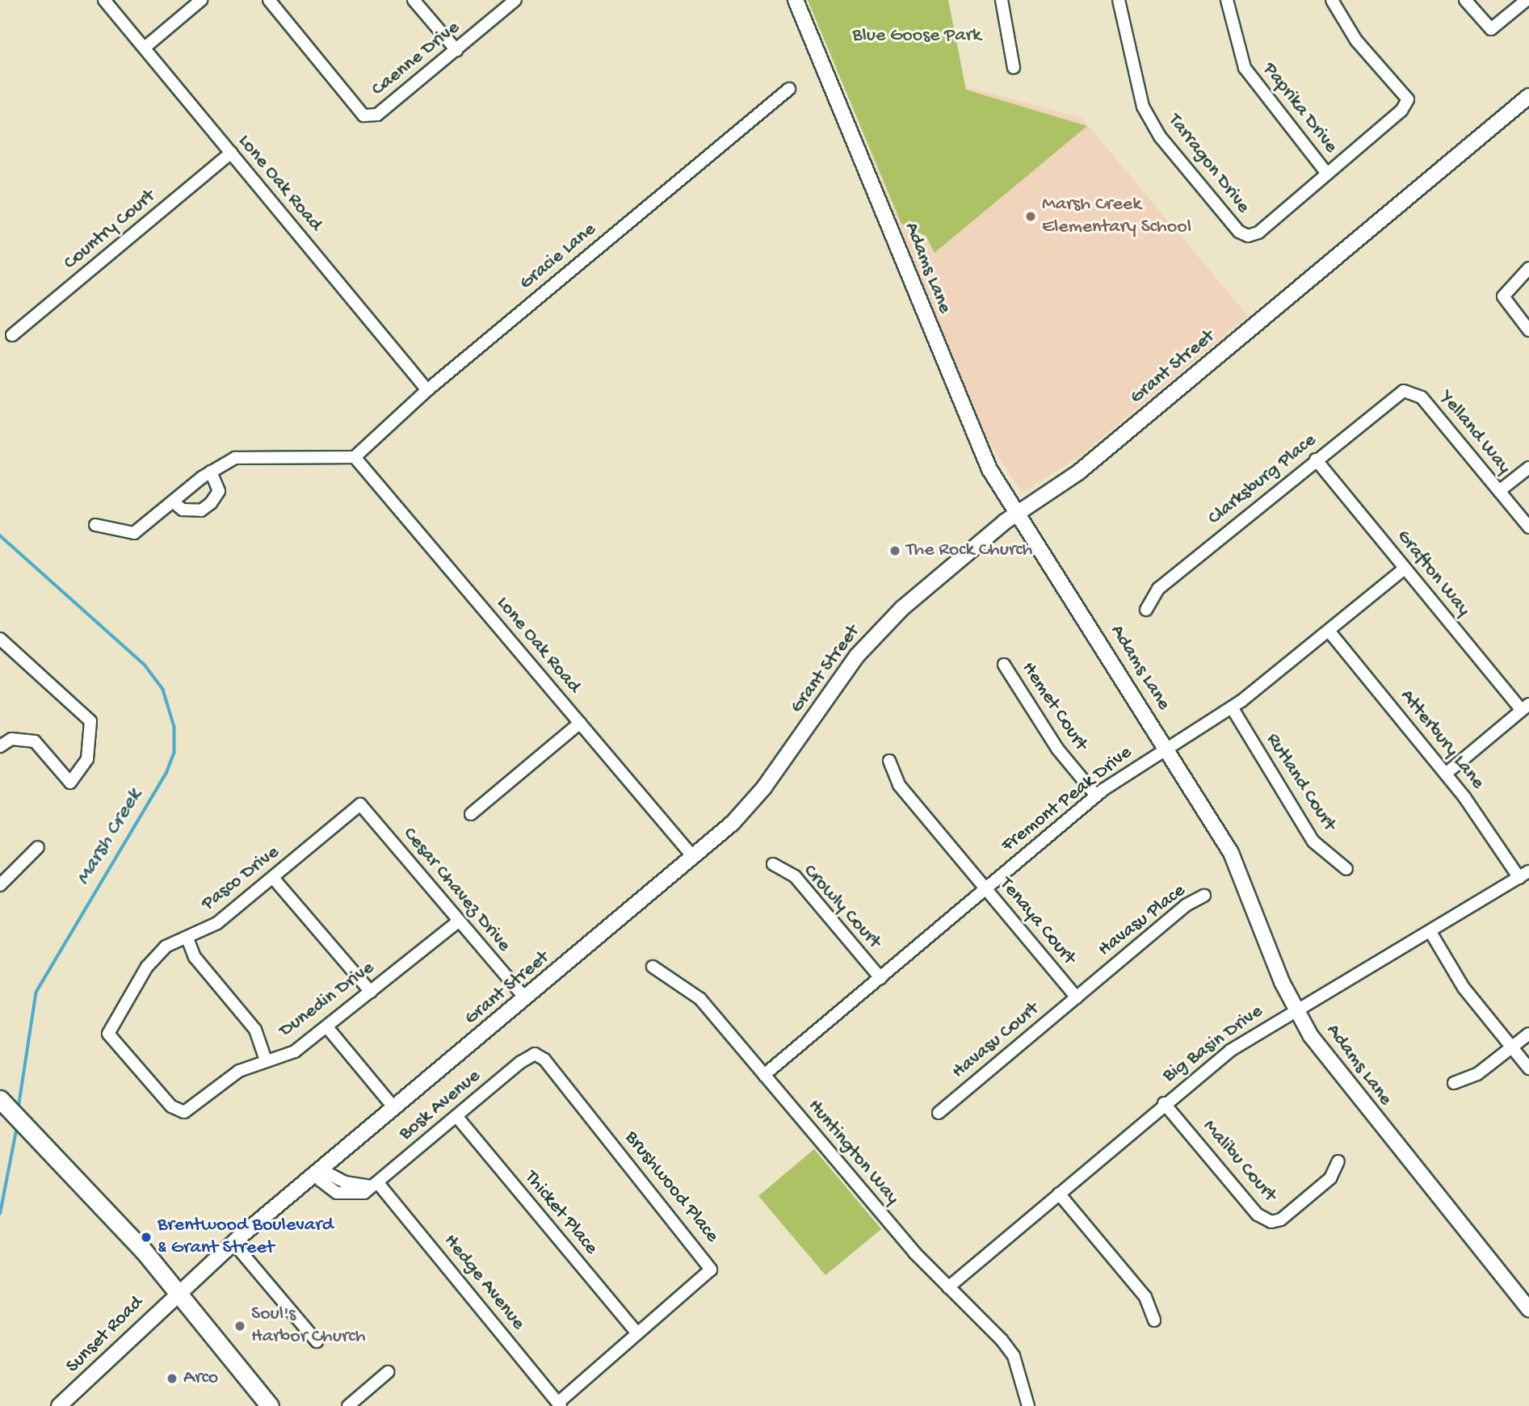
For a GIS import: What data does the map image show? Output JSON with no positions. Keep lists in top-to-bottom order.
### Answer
{
  "streets": {
    "street": [
      "Caenne Drive",
      "Paprika Drive",
      "Tarragon Drive",
      "Lone Oak Road",
      "Country Court",
      "Gracie Lane",
      "Adams Lane",
      "Grant Street",
      "Yelland Way",
      "Clarksburg Place",
      "Grafton Way",
      "Hemet Court",
      "Atterbury Lane",
      "Rutland Court",
      "Fremont Peak Drive",
      "Pasco Drive",
      "Cesar Chavez Drive",
      "Crowly Court",
      "Havasu Place",
      "Tenaya Court",
      "Dunedin Drive",
      "Havasu Court",
      "Big Basin Drive",
      "Bosk Avenue",
      "Huntington Way",
      "Malibu Court",
      "Brushwood Place",
      "Thicket Place",
      "Hedge Avenue",
      "Sunset Road"
    ]
  },
  "crossings": [
    ["Paprika Drive", "Tarragon Drive"],
    ["Lone Oak Road", "Country Court"],
    ["Lone Oak Road", "Gracie Lane"],
    ["Lone Oak Road", "Grant Street"],
    ["Adams Lane", "Grant Street"],
    ["Adams Lane", "Fremont Peak Drive"],
    ["Adams Lane", "Big Basin Drive"],
    ["Grant Street", "Cesar Chavez Drive"],
    ["Grant Street", "Sunset Road"],
    ["Yelland Way", "Clarksburg Place"],
    ["Clarksburg Place", "Grafton Way"],
    ["Grafton Way", "Fremont Peak Drive"],
    ["Hemet Court", "Fremont Peak Drive"],
    ["Atterbury Lane", "Fremont Peak Drive"],
    ["Atterbury Lane", "Big Basin Drive"],
    ["Rutland Court", "Fremont Peak Drive"],
    ["Fremont Peak Drive", "Crowly Court"],
    ["Fremont Peak Drive", "Tenaya Court"],
    ["Fremont Peak Drive", "Huntington Way"],
    ["Pasco Drive", "Cesar Chavez Drive"],
    ["Pasco Drive", "Dunedin Drive"],
    ["Cesar Chavez Drive", "Dunedin Drive"],
    ["Havasu Place", "Tenaya Court"],
    ["Havasu Place", "Havasu Court"],
    ["Tenaya Court", "Havasu Court"],
    ["Big Basin Drive", "Huntington Way"],
    ["Big Basin Drive", "Malibu Court"],
    ["Bosk Avenue", "Brushwood Place"],
    ["Bosk Avenue", "Thicket Place"],
    ["Bosk Avenue", "Hedge Avenue"],
    ["Brushwood Place", "Thicket Place"],
    ["Brushwood Place", "Hedge Avenue"]
  ],
  "water": ["Marsh Creek"],
  "parks": ["Blue Goose Park"],
  "places": [
    "Marsh Creek Elementary School",
    "The Rock Church",
    "Brentwood Boulevard & Grant Street",
    "Soul's Harbor Church",
    "Arco"
  ]
}
